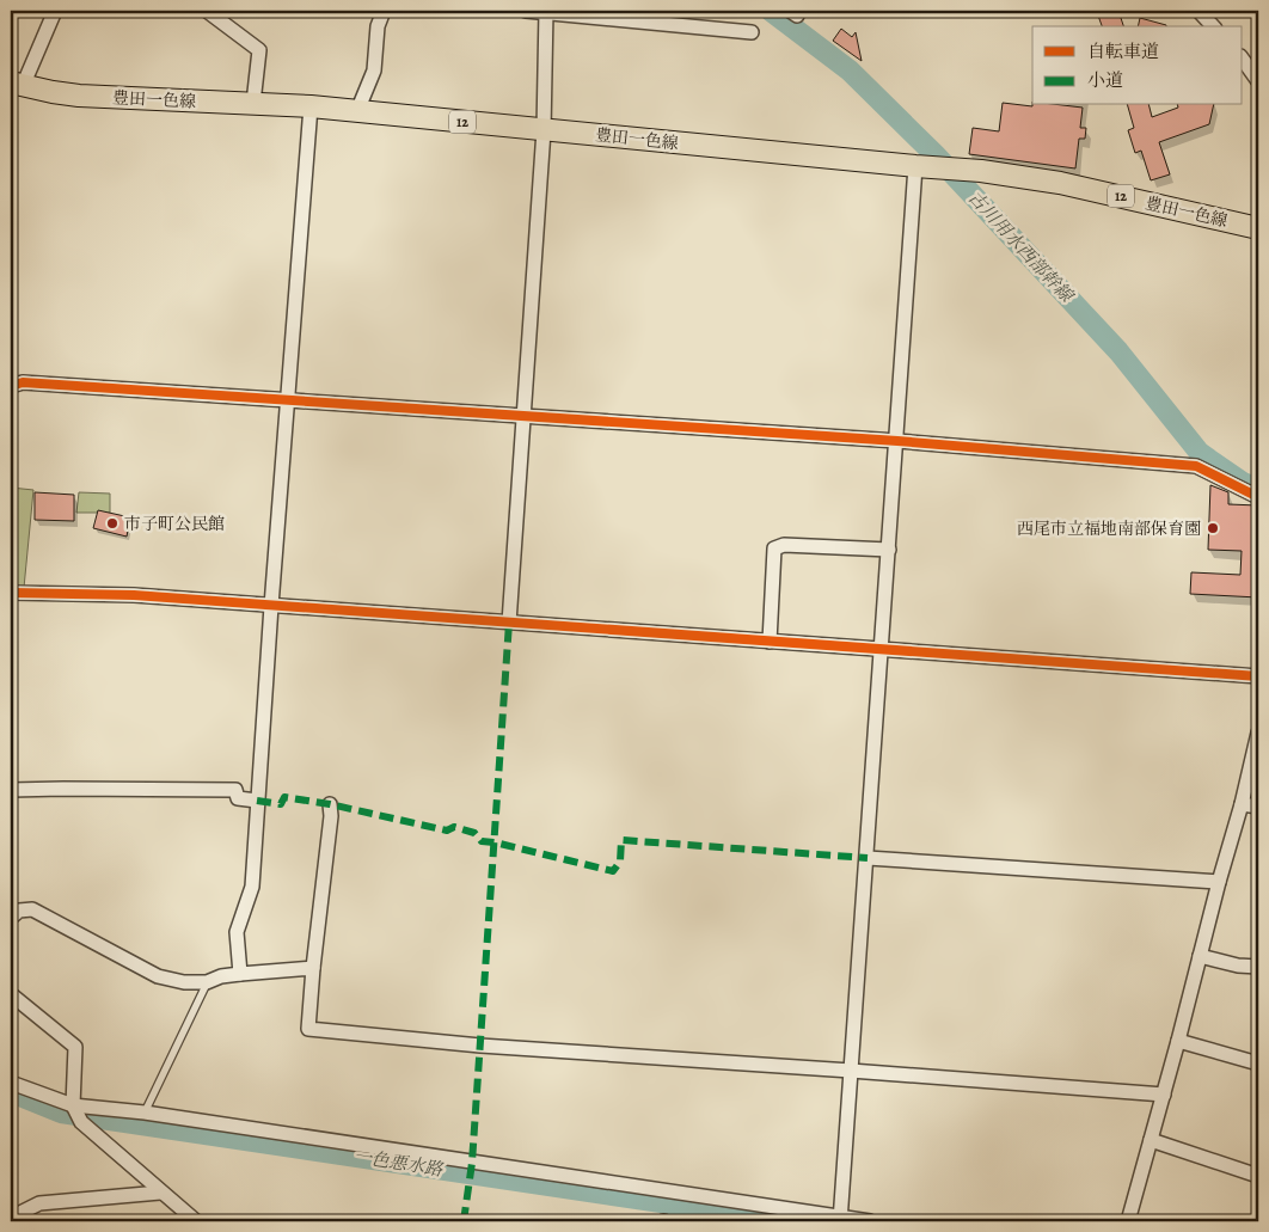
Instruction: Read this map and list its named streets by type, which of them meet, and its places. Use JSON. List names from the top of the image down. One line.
{"streets":{"main road":["豊田一色線","12"]},"water":["古川用水西部幹線","一色悪水路"],"places":["市子町公民館","西尾市立福地南部保育園"],"legend":["自転車道","小道"]}
